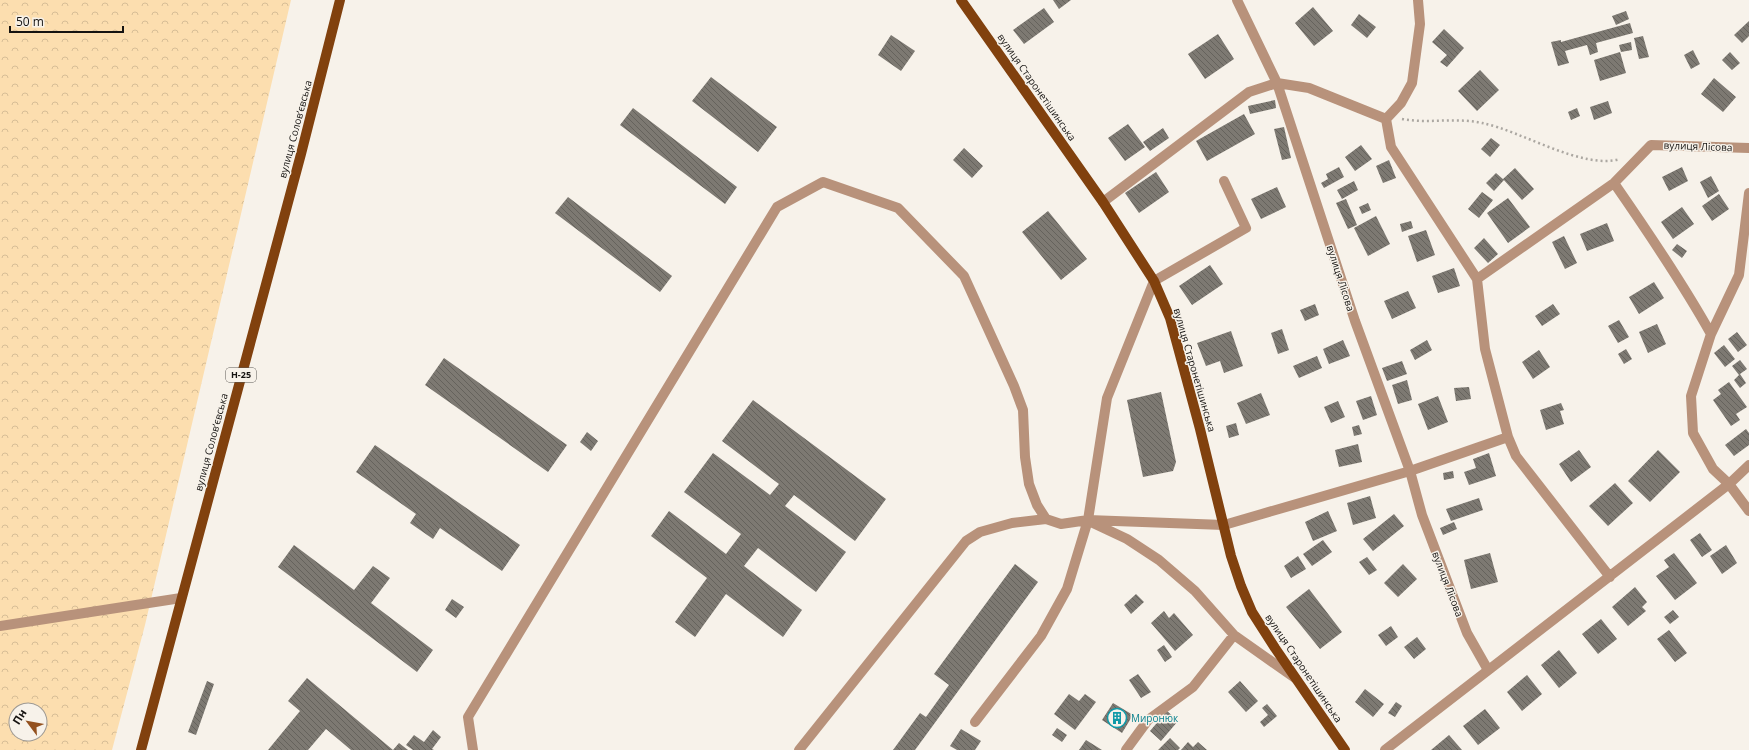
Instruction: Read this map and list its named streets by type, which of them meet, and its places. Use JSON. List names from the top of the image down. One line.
{"streets":{"main road":["вулиця Старонетішинська","вулиця Соловʼєвська","Н-25"],"street":["вулиця Лісова"]},"places":{"building":["Миронюк"]},"scale_bar":"50 m","north":"top left"}
